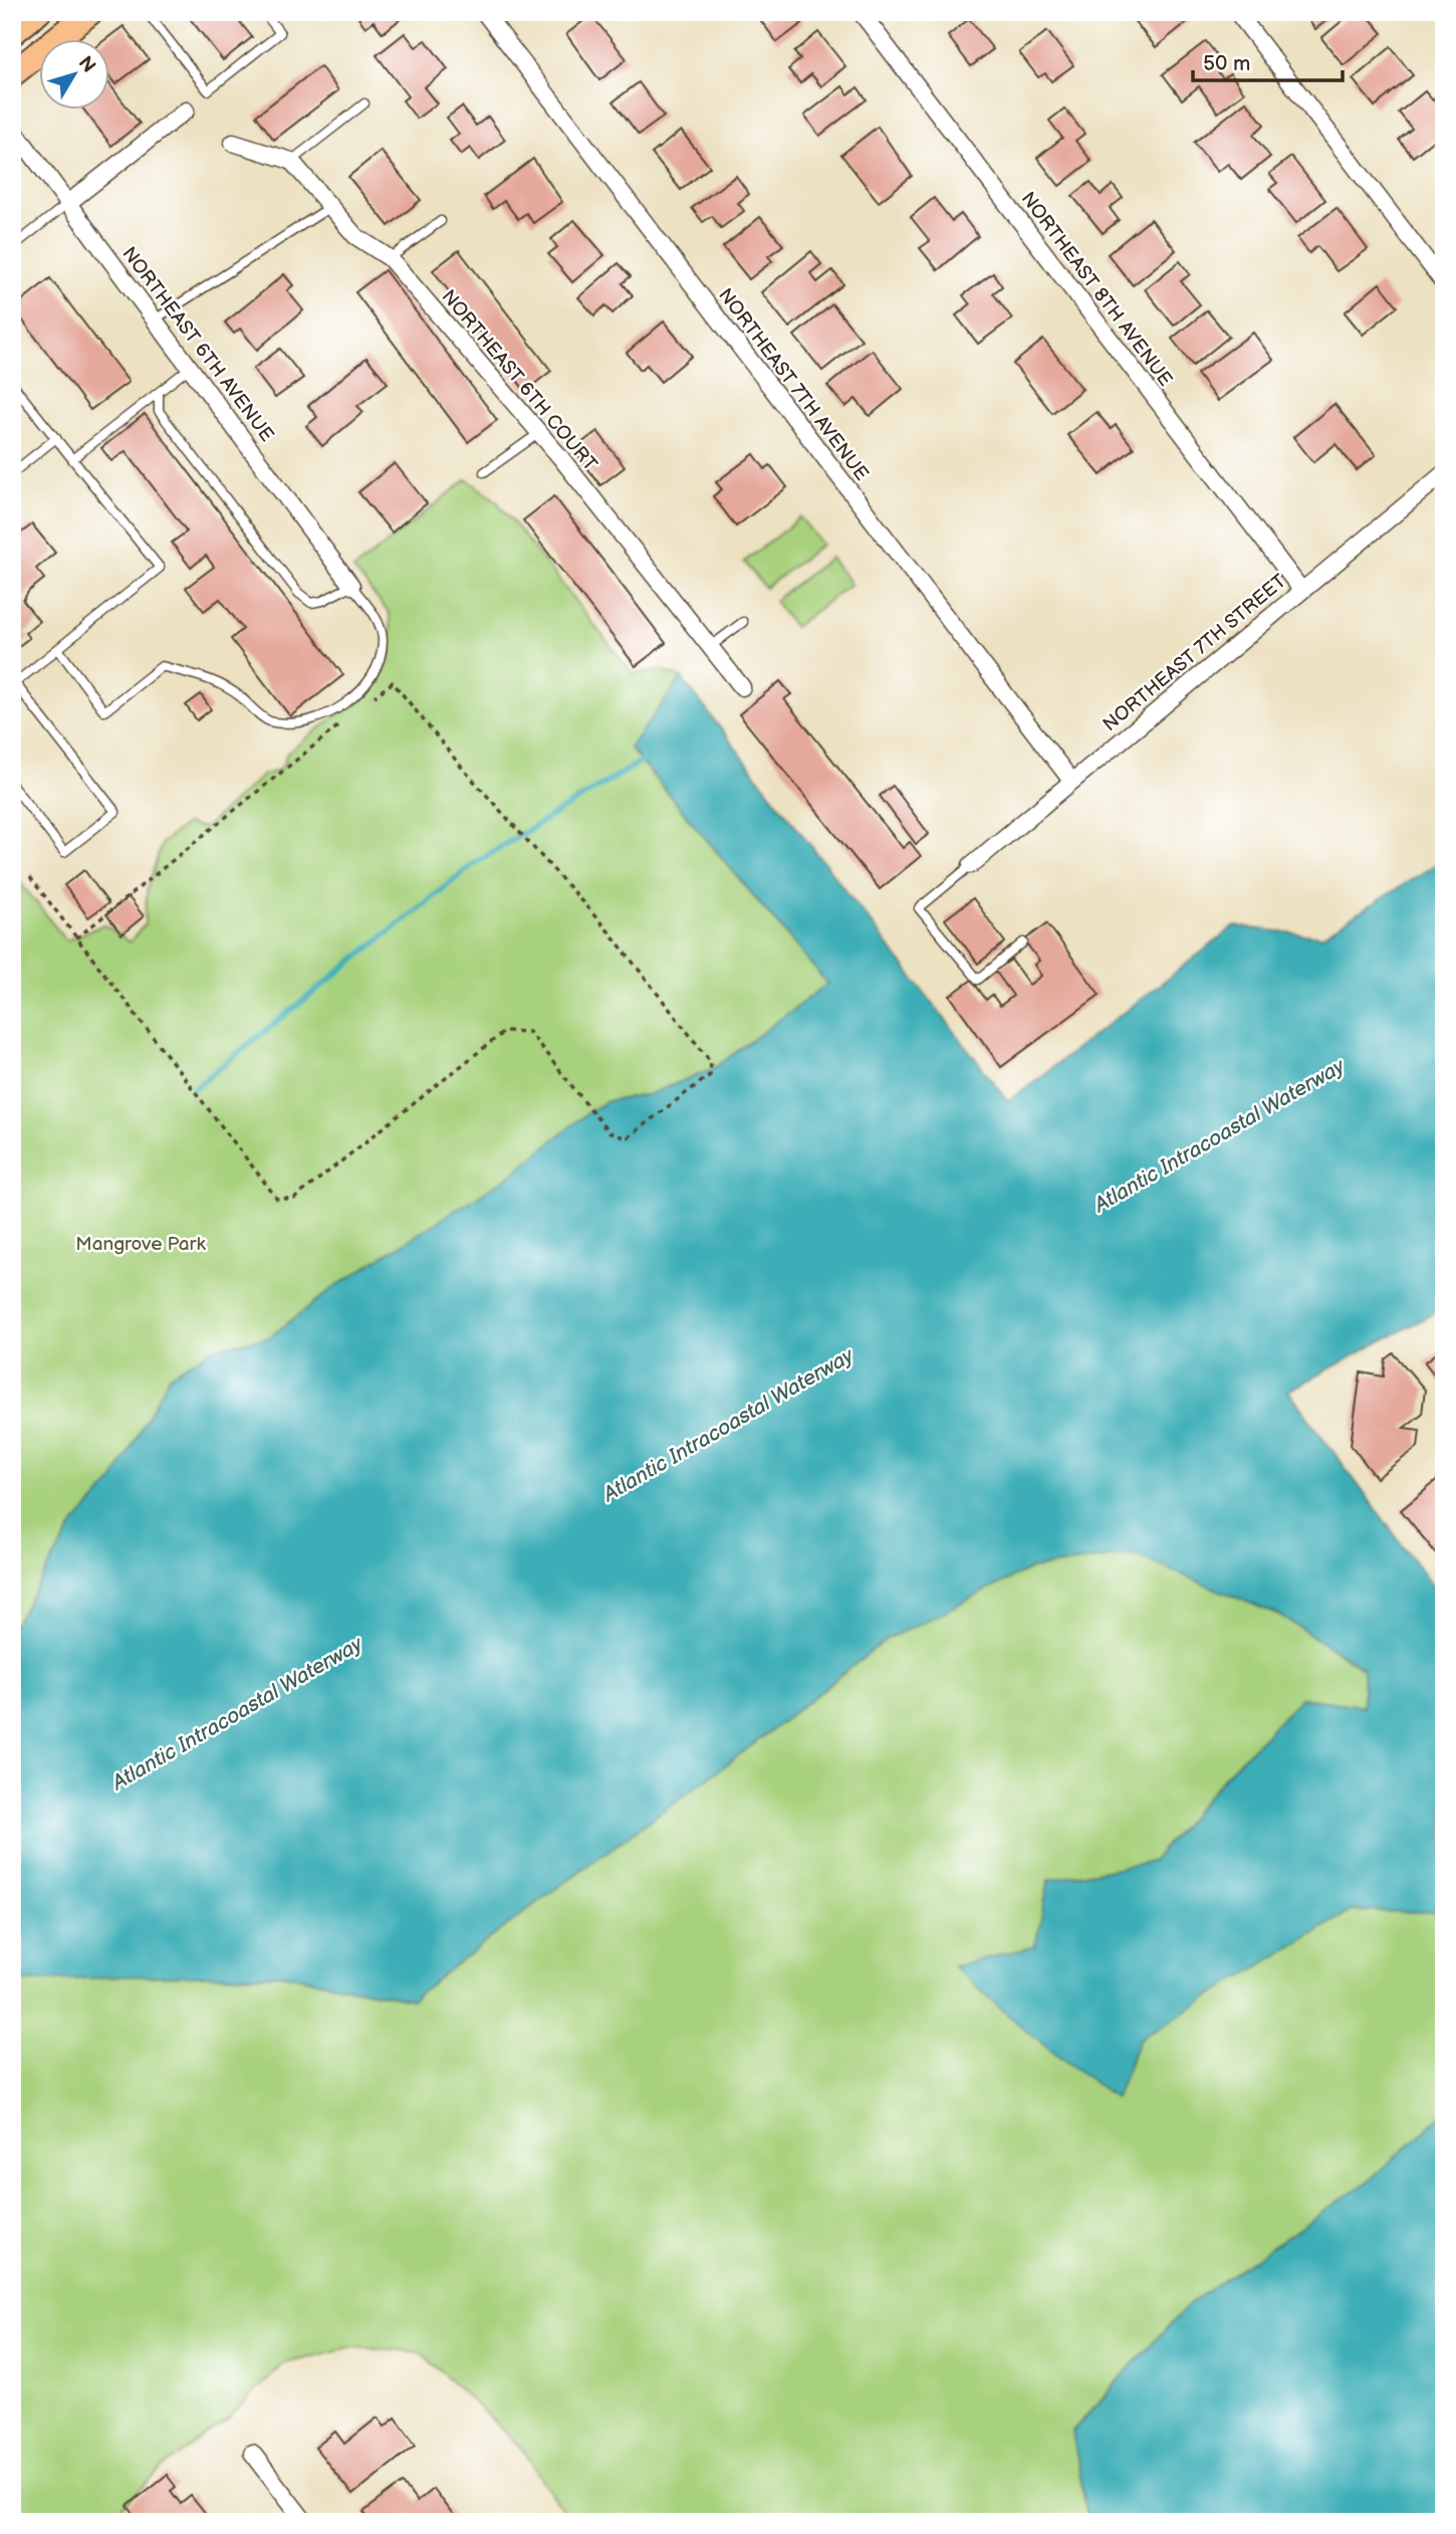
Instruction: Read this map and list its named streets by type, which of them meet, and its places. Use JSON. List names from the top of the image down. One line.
{"streets":{"street":["NORTHEAST 8TH AVENUE","NORTHEAST 6TH AVENUE","NORTHEAST 6TH COURT","NORTHEAST 7TH AVENUE","NORTHEAST 7TH STREET"]},"crossings":[["NORTHEAST 8TH AVENUE","NORTHEAST 7TH STREET"],["NORTHEAST 7TH AVENUE","NORTHEAST 7TH STREET"]],"water":["Atlantic Intracoastal Waterway"],"parks":["Mangrove Park"],"scale_bar":"50 m","north":"top right"}
